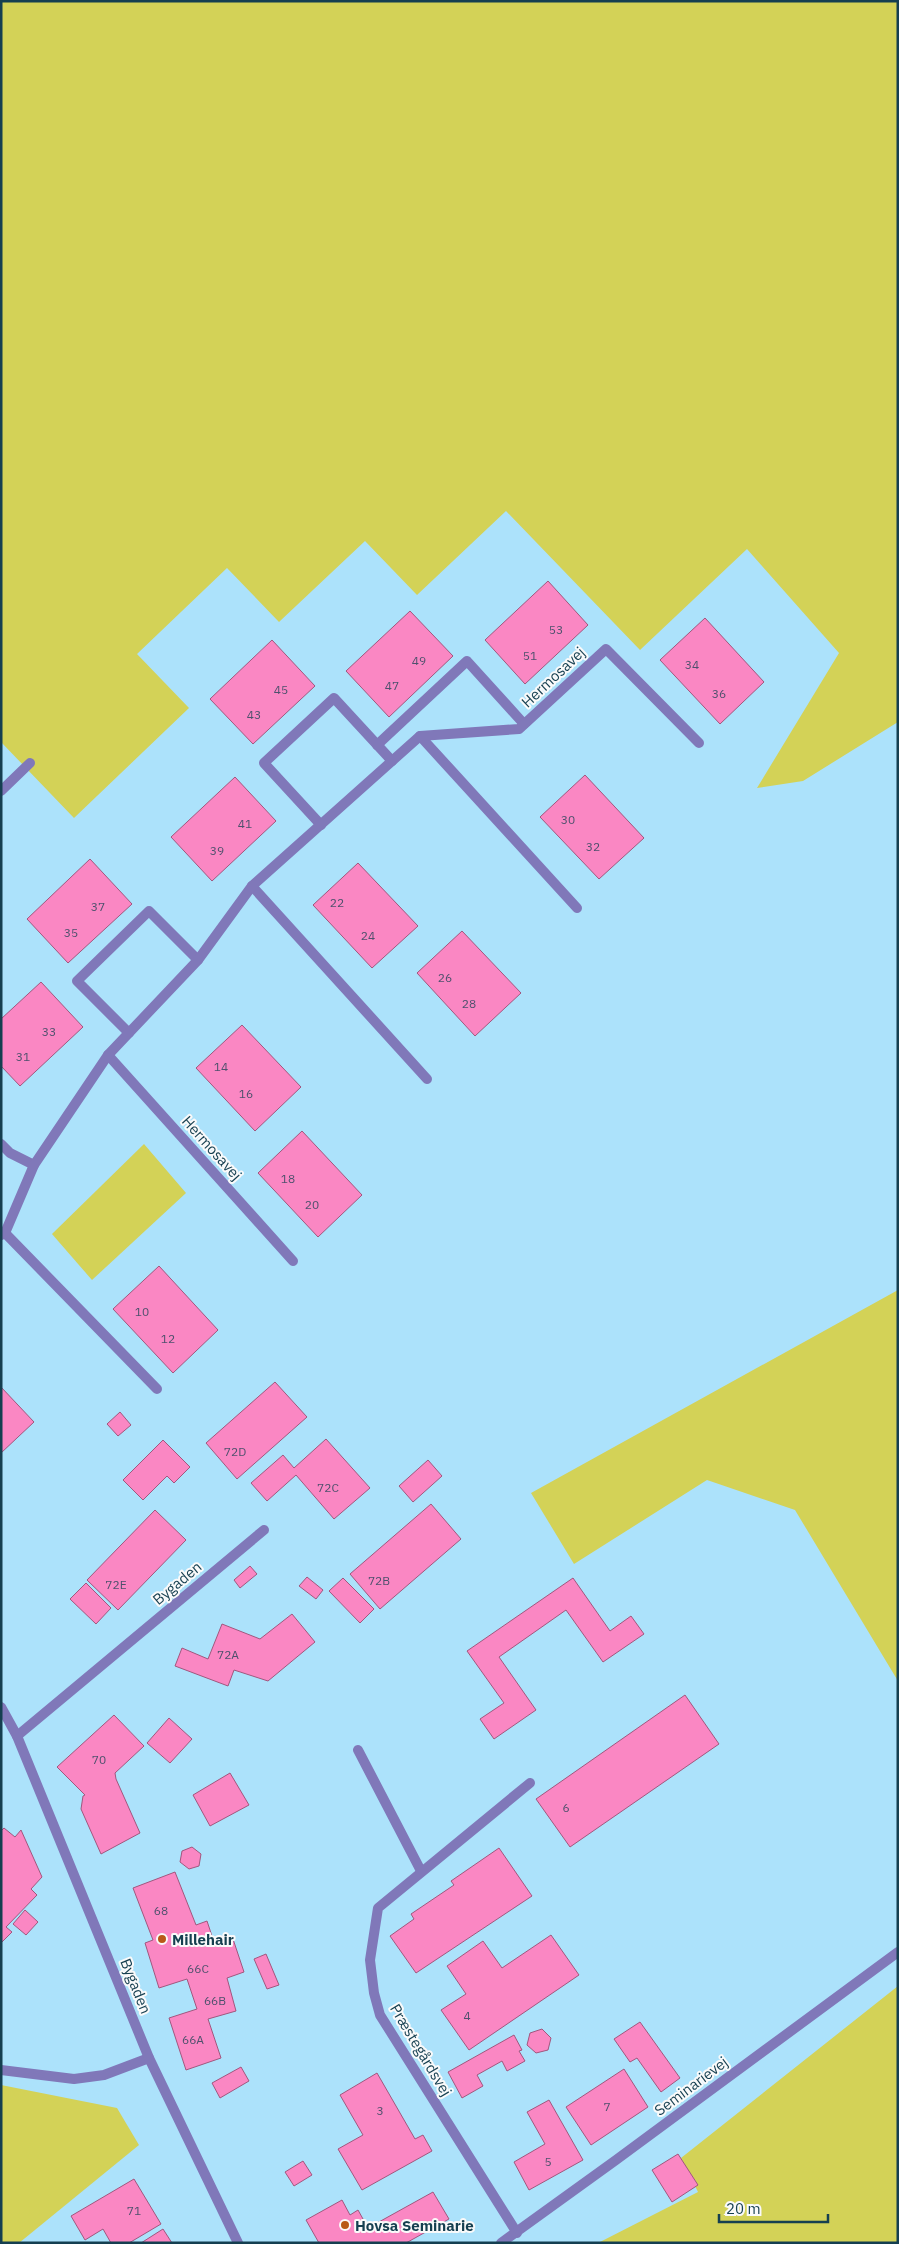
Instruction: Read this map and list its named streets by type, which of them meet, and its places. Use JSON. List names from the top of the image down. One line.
{"streets":{"street":["Hermosavej","Bygaden","Præstegårdsvej","Seminarievej"]},"crossings":[["Præstegårdsvej","Seminarievej"]],"places":["Millehair","Hovsa Seminarie"],"house_numbers":["53","51","49","34","47","45","36","43","30","41","32","39","22","37","35","24","26","28","33","31","14","16","18","20","10","12","72D","72C","72B","72E","72A","70","6","68","66C","66B","4","66A","7","3","5","71"],"scale_bar":"20 m"}
